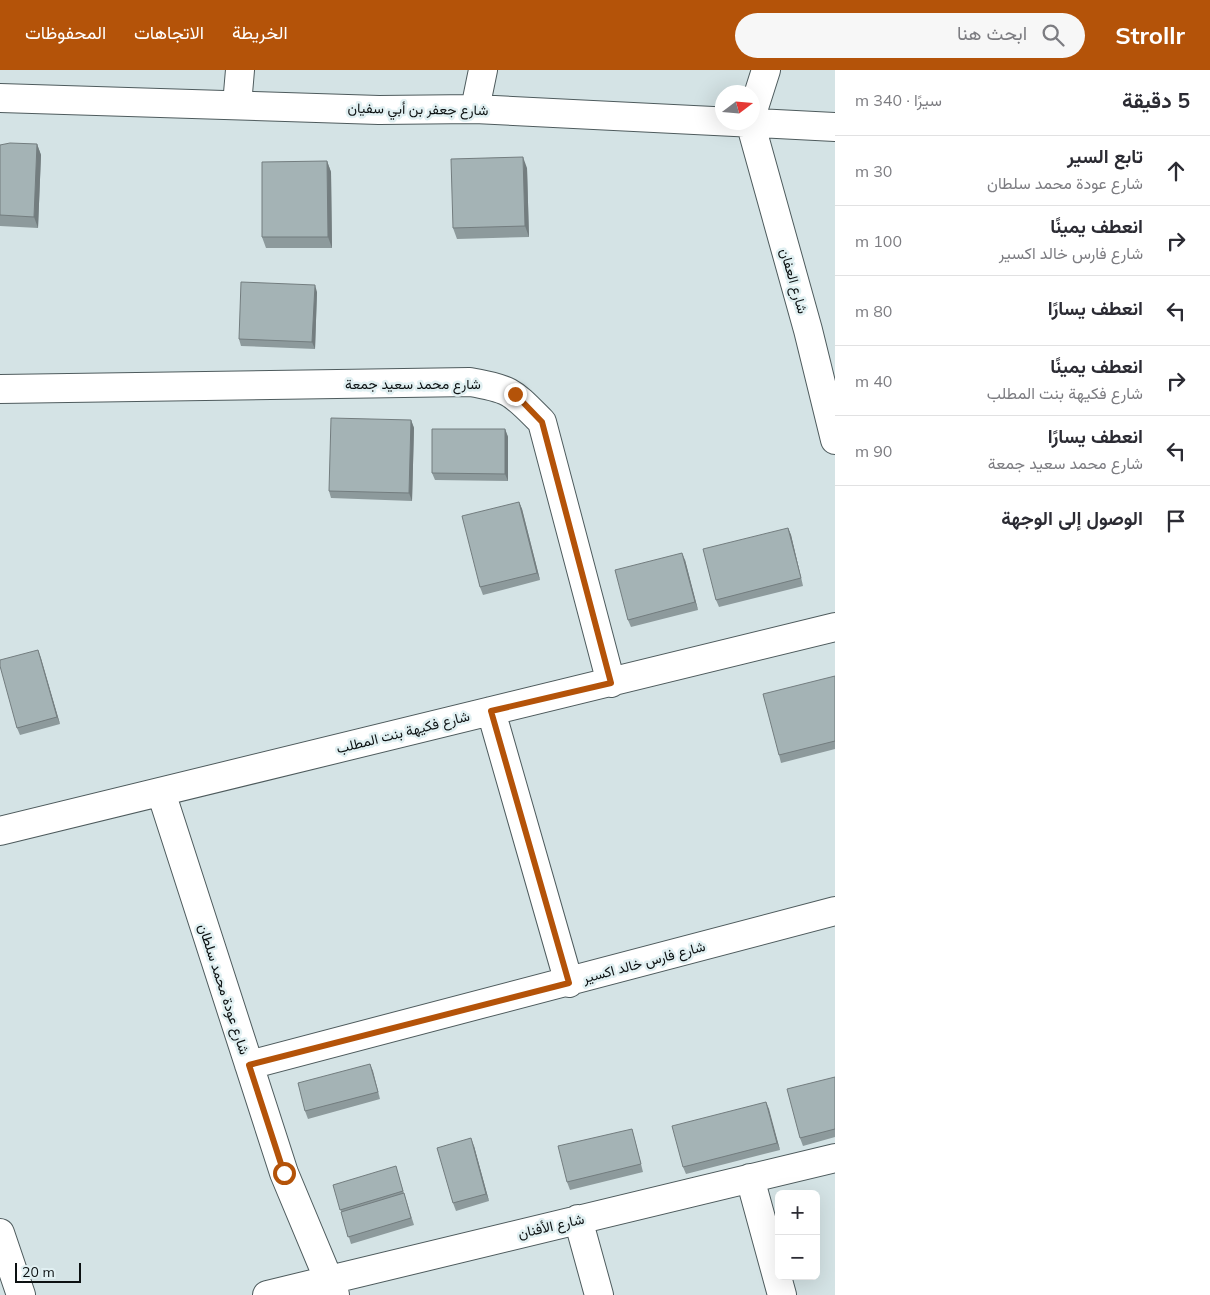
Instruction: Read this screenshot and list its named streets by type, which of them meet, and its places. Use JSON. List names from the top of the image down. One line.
{"streets":{"street":["شارع جعفر بن أبي سفيان","شارع العفان","شارع محمد سعيد جمعة","شارع فكيهة بنت المطلب","شارع فارس خالد اكسير","شارع عودة محمد سلطان","شارع الأفنان"]},"crossings":[["شارع محمد سعيد جمعة","شارع فكيهة بنت المطلب"],["شارع فكيهة بنت المطلب","شارع عودة محمد سلطان"],["شارع فارس خالد اكسير","شارع عودة محمد سلطان"],["شارع عودة محمد سلطان","شارع الأفنان"]],"scale_bar":"20 m","north":"right","page":{"header":"Strollr","search":"ابحث هنا","nav":["الخريطة","الاتجاهات","المحفوظات"],"heading":["5 دقيقة","سيرًا · 340 m"],"list":[["تابع السير","شارع عودة محمد سلطان","30 m"],["انعطف يمينًا","شارع فارس خالد اكسير","100 m"],["انعطف يسارًا","80 m"],["انعطف يمينًا","شارع فكيهة بنت المطلب","40 m"],["انعطف يسارًا","شارع محمد سعيد جمعة","90 m"],"الوصول إلى الوجهة"],"map_buttons":["+","−"],"scale":"20 m"}}
